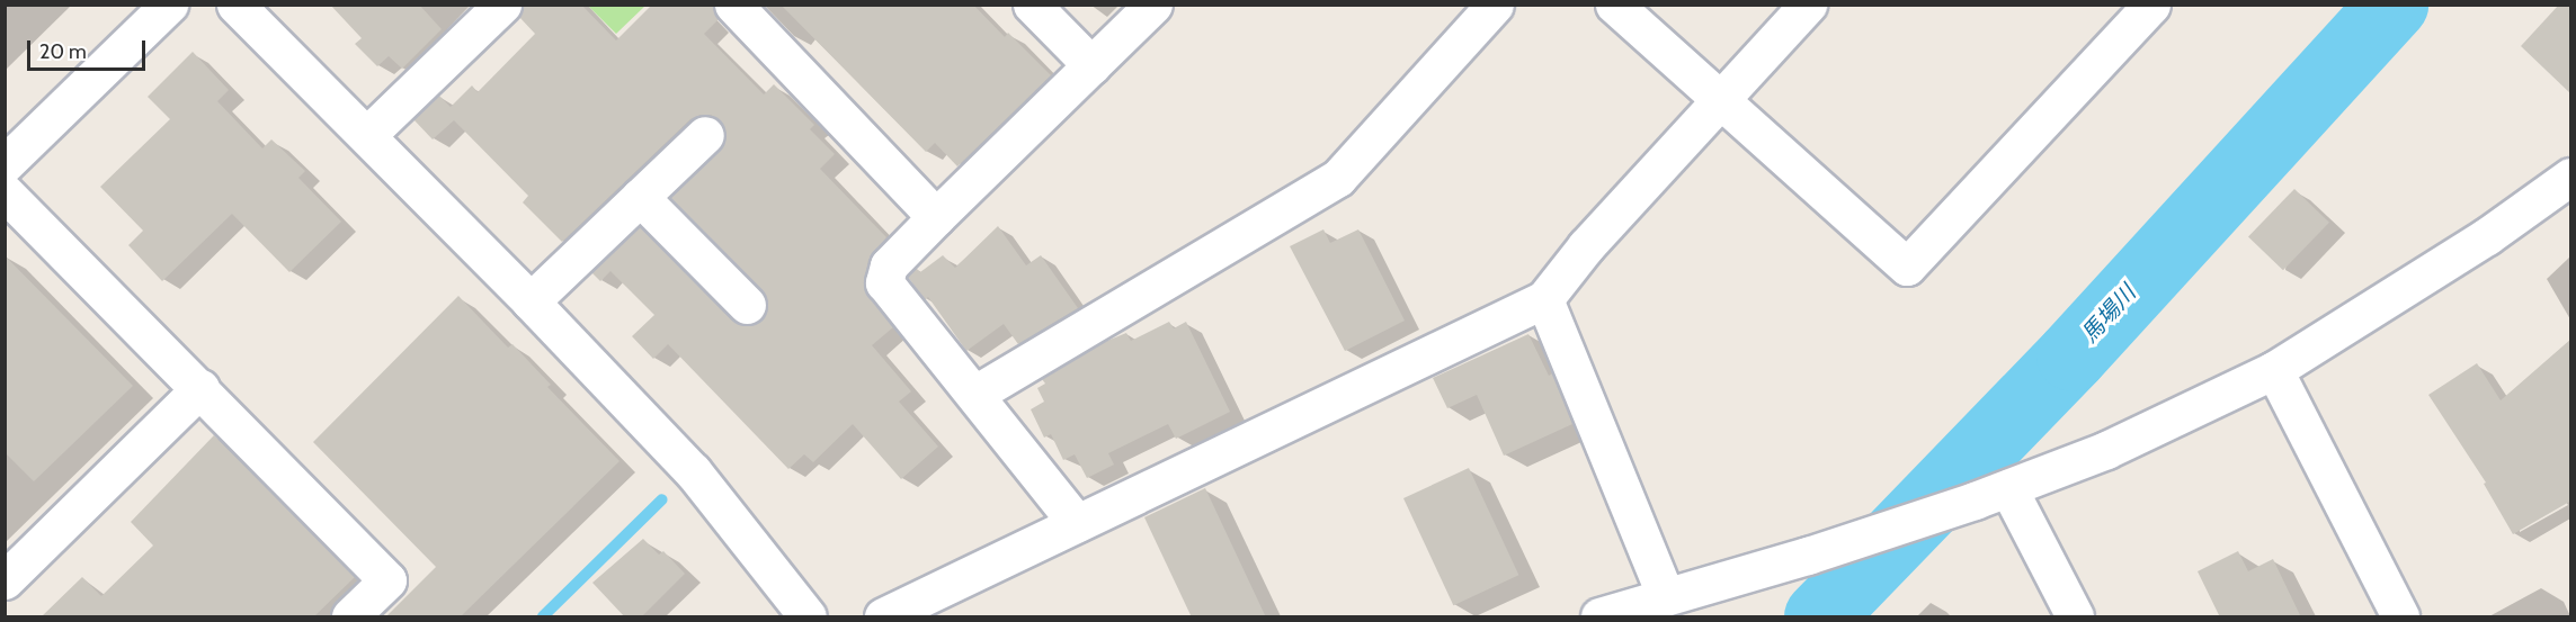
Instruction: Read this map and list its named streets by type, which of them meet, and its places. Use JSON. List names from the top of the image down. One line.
{"water":["馬場川"],"scale_bar":"20 m"}
